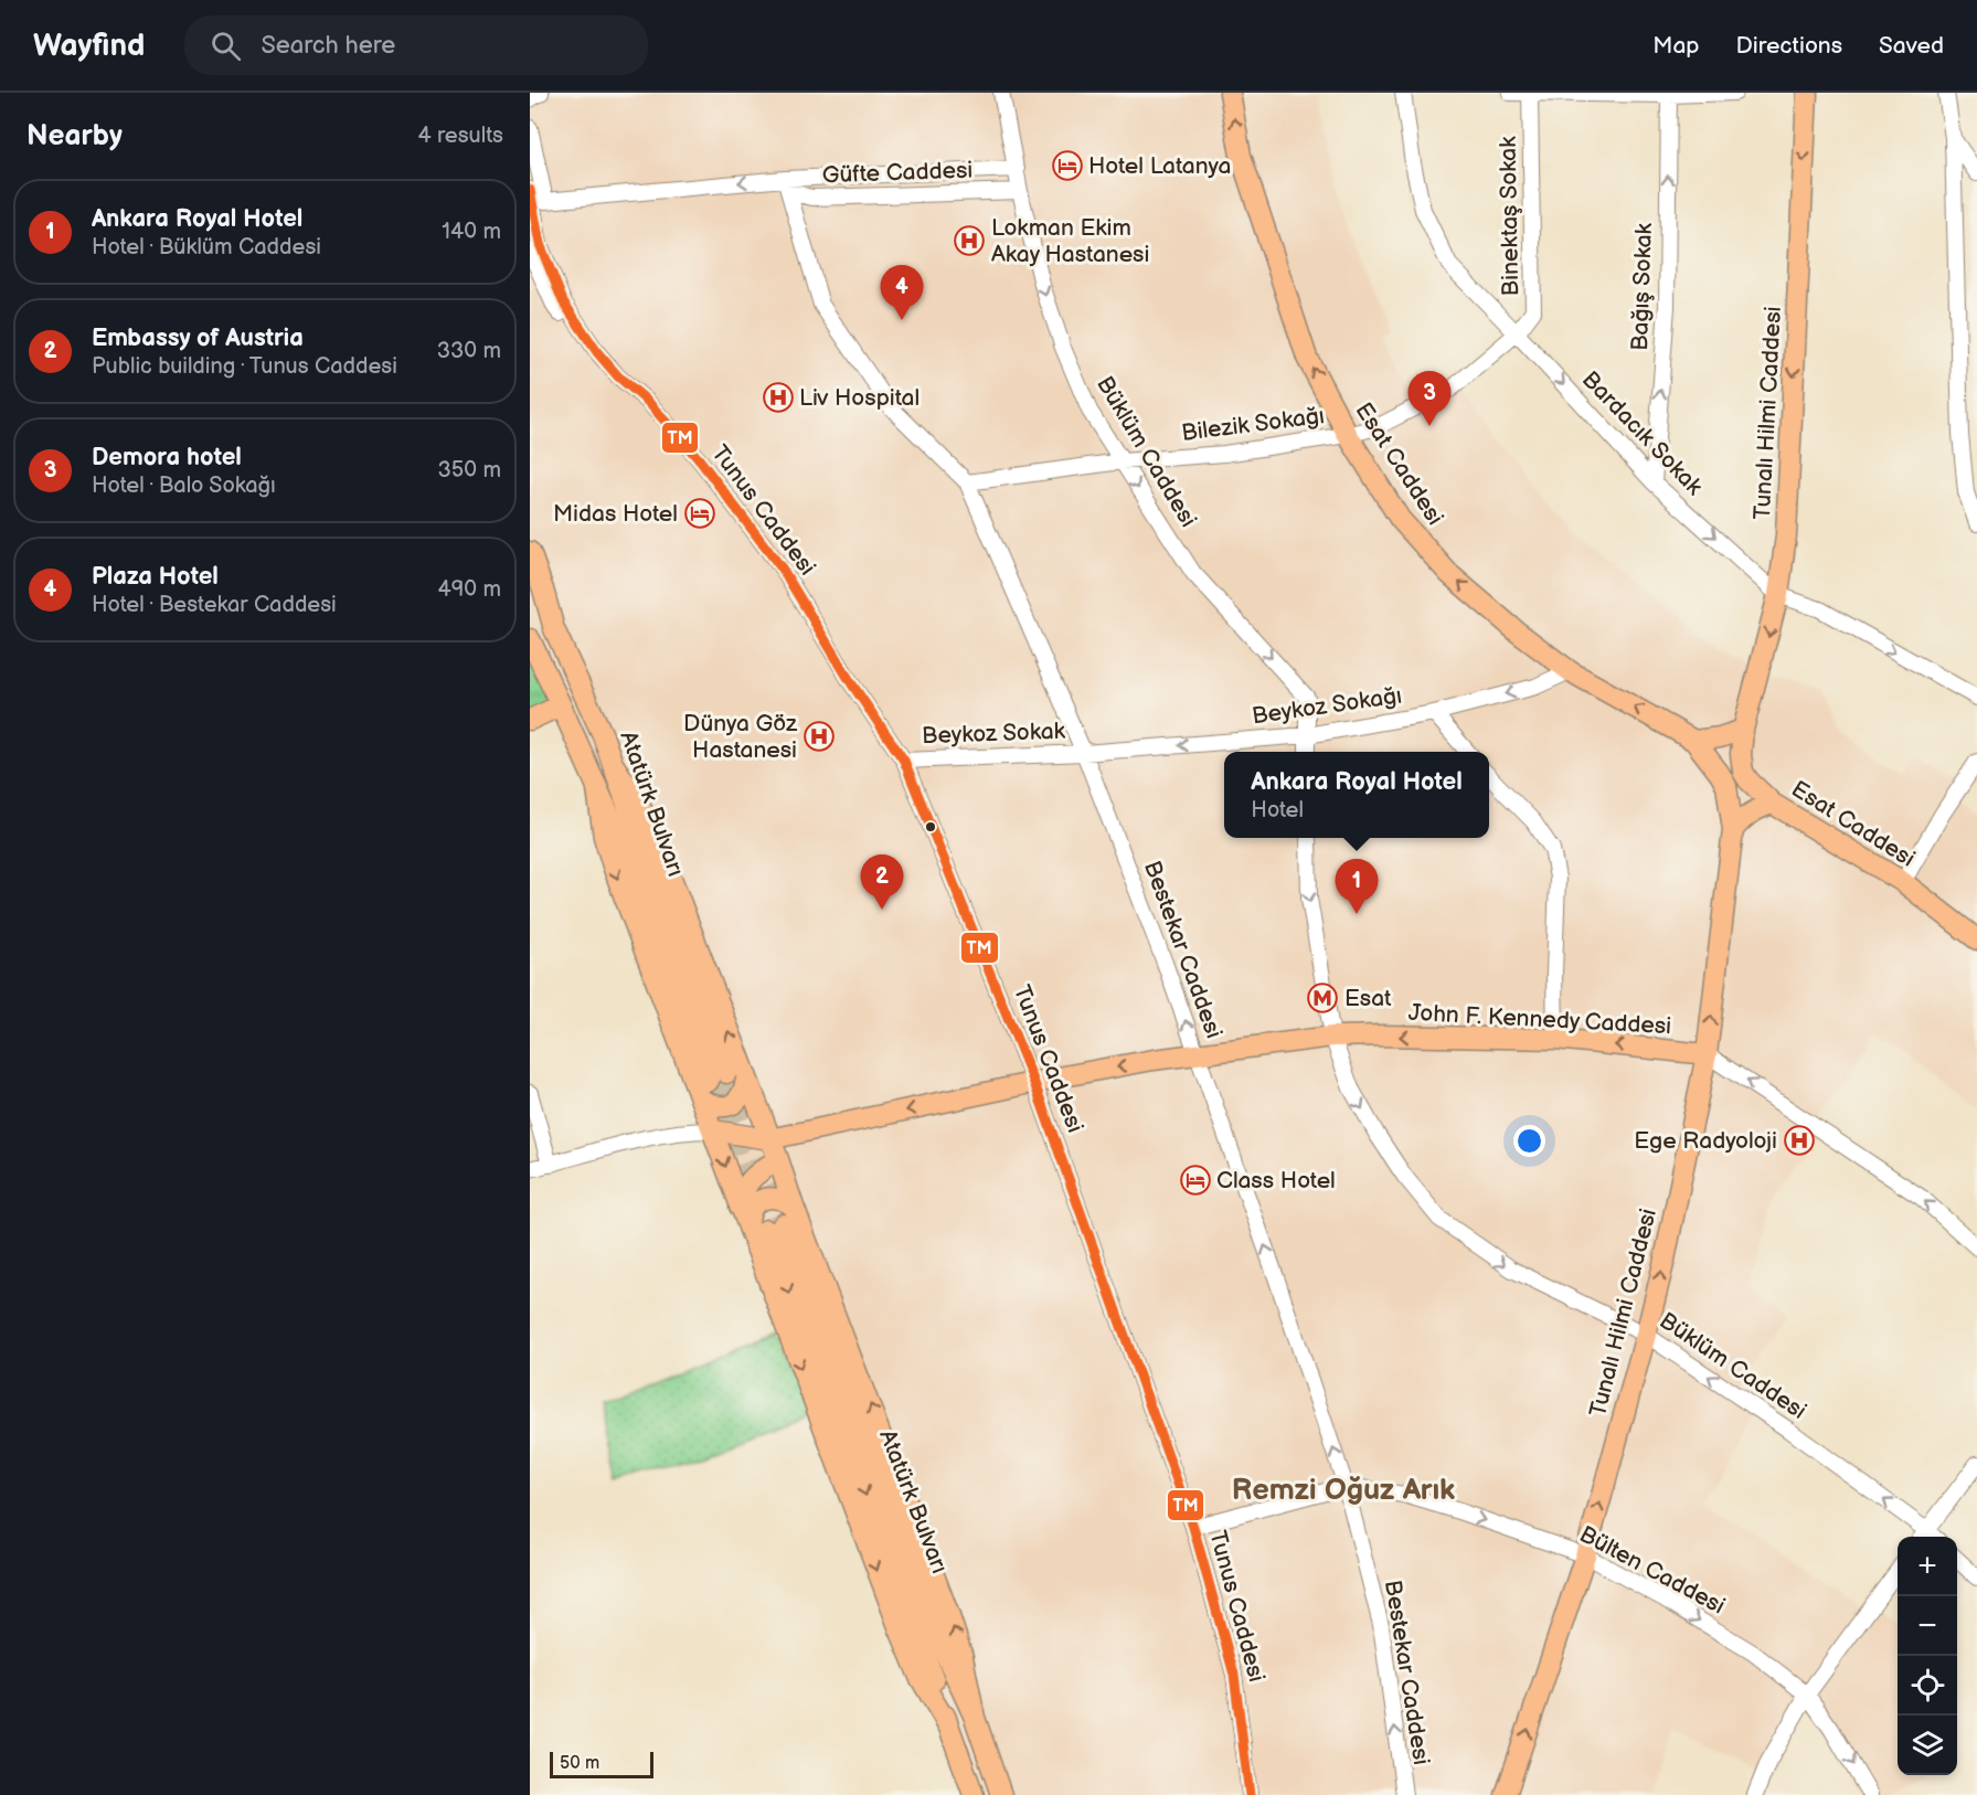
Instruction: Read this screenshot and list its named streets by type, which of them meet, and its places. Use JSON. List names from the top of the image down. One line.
{"streets":{"main road":["Tunalı Hilmi Caddesi","Esat Caddesi","Atatürk Bulvarı","John F. Kennedy Caddesi"],"street":["Güfte Caddesi","Binektaş Sokak","Bağış Sokak","Bilezik Sokağı","Bardacık Sokak","Büklüm Caddesi","Tunus Caddesi","Beykoz Sokağı","Beykoz Sokak","Bestekar Caddesi","Bülten Caddesi"]},"crossings":[["Güfte Caddesi","Büklüm Caddesi"],["Güfte Caddesi","Bestekar Caddesi"],["Binektaş Sokak","Bilezik Sokağı"],["Binektaş Sokak","Bardacık Sokak"],["Binektaş Sokak","Esat Caddesi"],["Bağış Sokak","Bardacık Sokak"],["Tunalı Hilmi Caddesi","Bardacık Sokak"],["Tunalı Hilmi Caddesi","Büklüm Caddesi"],["Tunalı Hilmi Caddesi","Esat Caddesi"],["Tunalı Hilmi Caddesi","John F. Kennedy Caddesi"],["Tunalı Hilmi Caddesi","Bülten Caddesi"],["Bilezik Sokağı","Büklüm Caddesi"],["Bilezik Sokağı","Esat Caddesi"],["Bilezik Sokağı","Bestekar Caddesi"],["Büklüm Caddesi","Beykoz Sokağı"],["Büklüm Caddesi","John F. Kennedy Caddesi"],["Esat Caddesi","Beykoz Sokağı"],["Tunus Caddesi","Beykoz Sokak"],["Tunus Caddesi","John F. Kennedy Caddesi"],["Tunus Caddesi","Bülten Caddesi"],["Beykoz Sokağı","Beykoz Sokak"],["Beykoz Sokağı","Bestekar Caddesi"],["Beykoz Sokak","Bestekar Caddesi"],["Bestekar Caddesi","John F. Kennedy Caddesi"],["Bestekar Caddesi","Bülten Caddesi"]],"one_way":["Bağış Sokak","Bardacık Sokak","Esat Caddesi","Beykoz Sokağı","Bestekar Caddesi","John F. Kennedy Caddesi","Bülten Caddesi"],"districts":["Remzi Oğuz Arık"],"places":{"hotel":["Hotel Latanya","Midas Hotel","Class Hotel"],"hospital":["Lokman Ekim Akay Hastanesi","Liv Hospital","Dünya Göz Hastanesi","Ege Radyoloji"],"metro station":["Esat"]},"lines":["transit line TM"],"scale_bar":"50 m","page":{"header":"Wayfind","search":"Search here","nav":["Map","Directions","Saved"],"heading":["Nearby","4 results"],"list":[{"mark":"1","name":"Ankara Royal Hotel","note":"Hotel · Büklüm Caddesi","value":"140 m"},{"mark":"2","name":"Embassy of Austria","note":"Public building · Tunus Caddesi","value":"330 m"},{"mark":"3","name":"Demora hotel","note":"Hotel · Balo Sokağı","value":"350 m"},{"mark":"4","name":"Plaza Hotel","note":"Hotel · Bestekar Caddesi","value":"490 m"}],"pins":["4","3","2","1"],"popup":["Ankara Royal Hotel","Hotel"],"map_buttons":["+","−"],"scale":"50 m"}}
